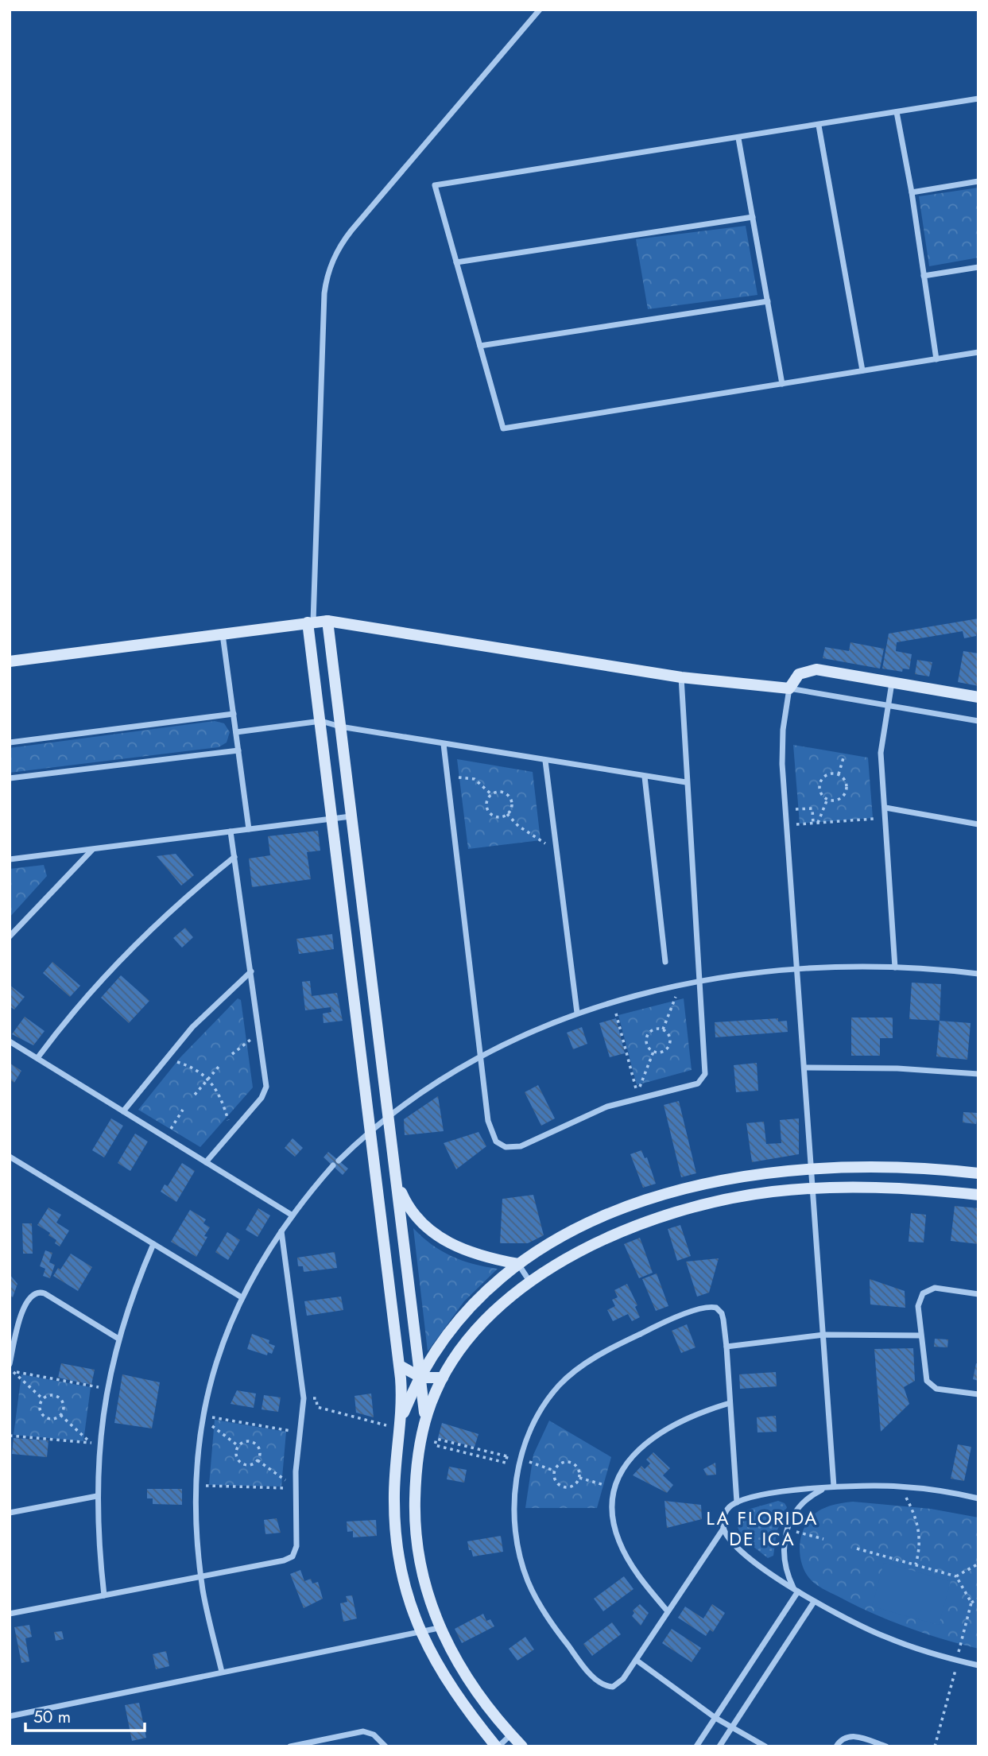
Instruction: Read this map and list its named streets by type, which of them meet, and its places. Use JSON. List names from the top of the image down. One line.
{"districts":["LA FLORIDA DE ICA"],"scale_bar":"50 m"}
